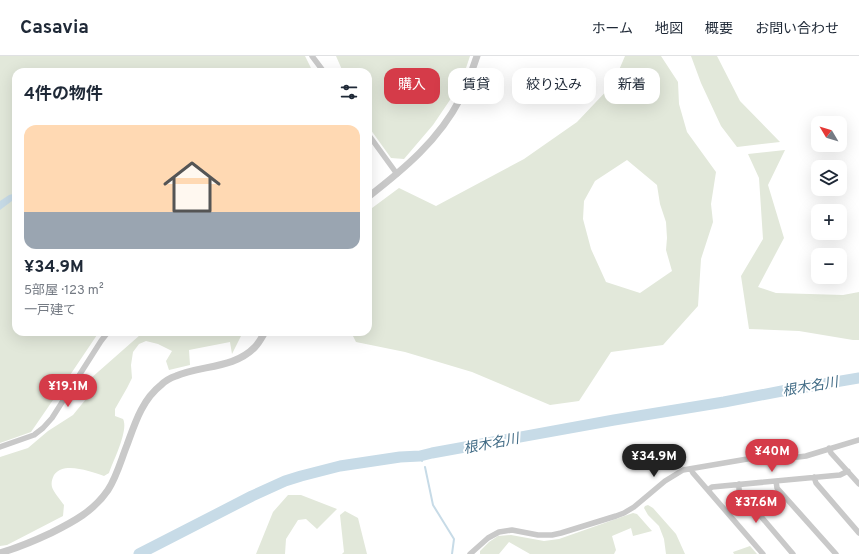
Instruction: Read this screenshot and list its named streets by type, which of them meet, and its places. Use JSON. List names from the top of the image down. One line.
{"water":["根木名川"],"north":"top left","page":{"header":"Casavia","nav":["ホーム","地図","概要","お問い合わせ"],"chip":["購入","賃貸","絞り込み","新着"],"heading":"4件の物件","map_buttons":["+","−"],"list":[{"name":"¥34.9M","note":"5部屋 · 123 m² · 一戸建て"}],"price":["¥19.1M","¥40M","¥34.9M","¥37.6M"]}}
